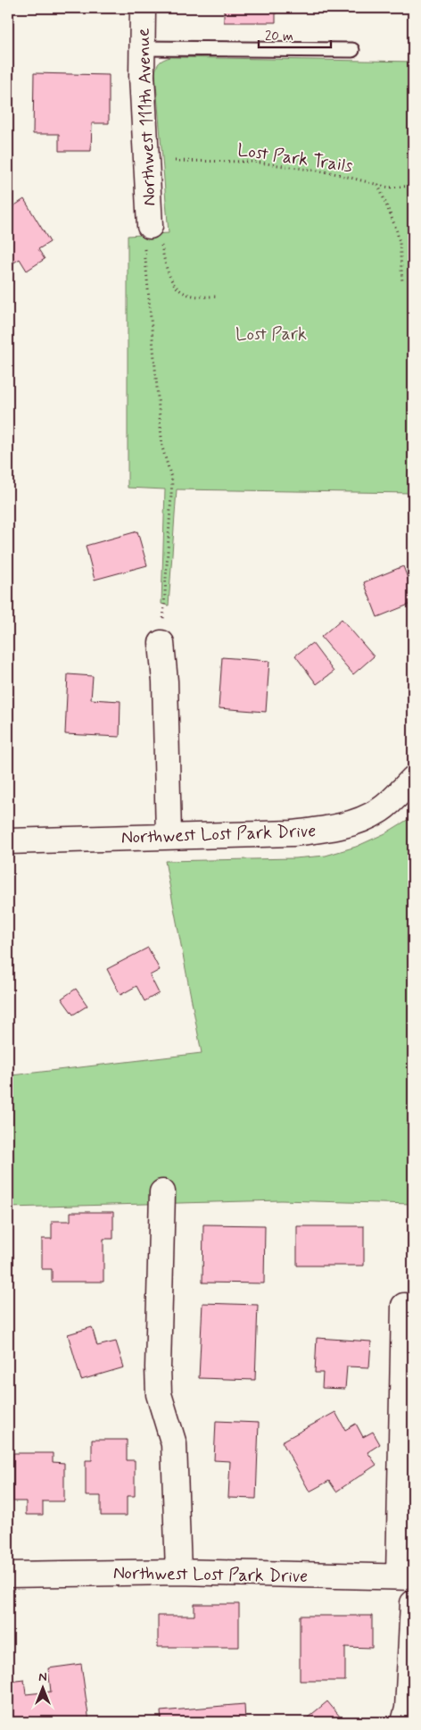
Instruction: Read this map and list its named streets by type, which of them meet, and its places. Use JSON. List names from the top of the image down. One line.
{"streets":{"street":["Northwest 111th Avenue","Northwest Lost Park Drive"],"path":["Lost Park Trails"]},"crossings":[["Northwest 111th Avenue","Lost Park Trails"]],"parks":["Lost Park"],"scale_bar":"20 m","north":"top"}
